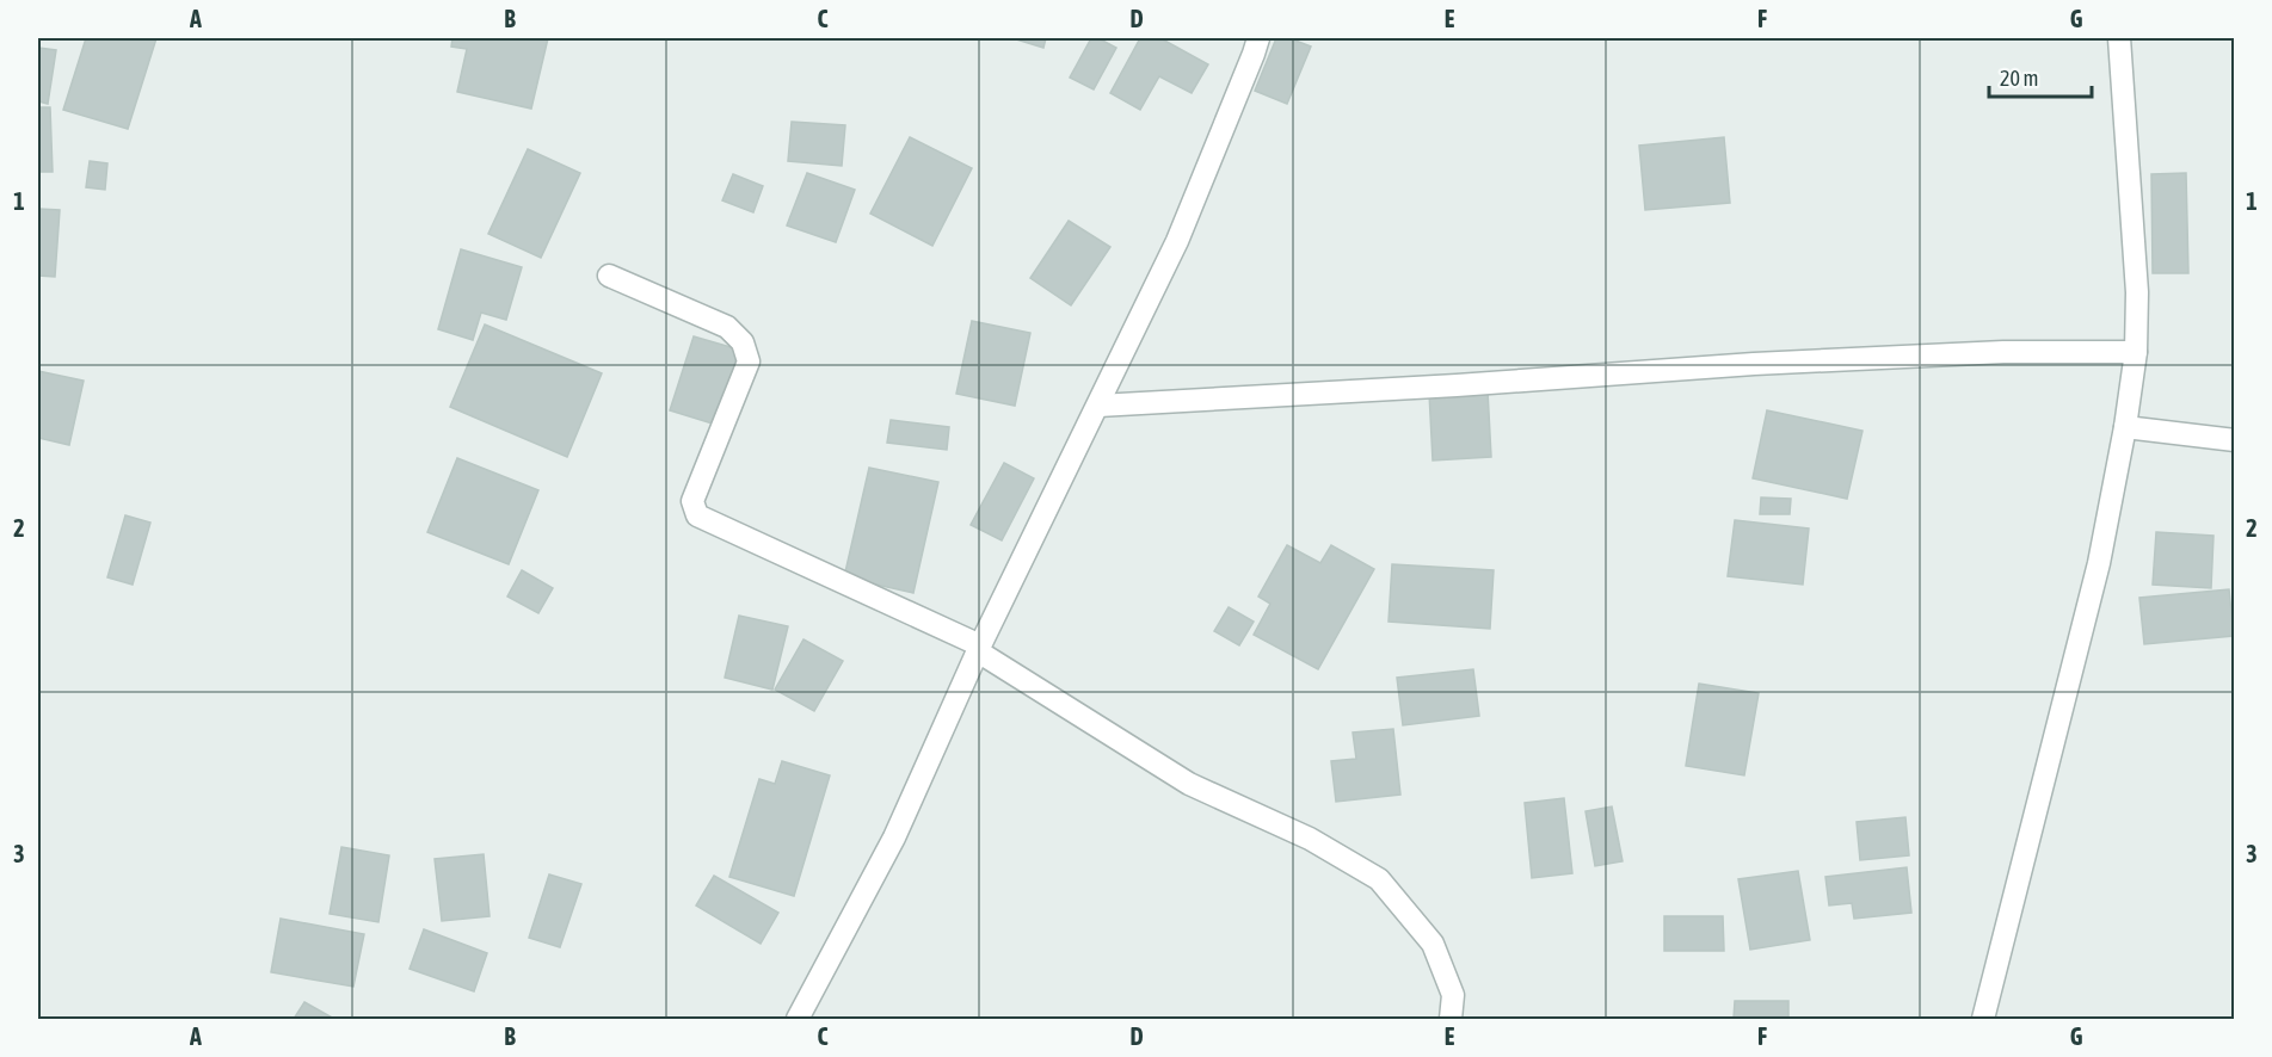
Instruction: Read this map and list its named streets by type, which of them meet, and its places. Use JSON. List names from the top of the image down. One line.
{"scale_bar":"20 m","grid":{"columns":["A","B","C","D","E","F","G"],"rows":["1","2","3"]}}
